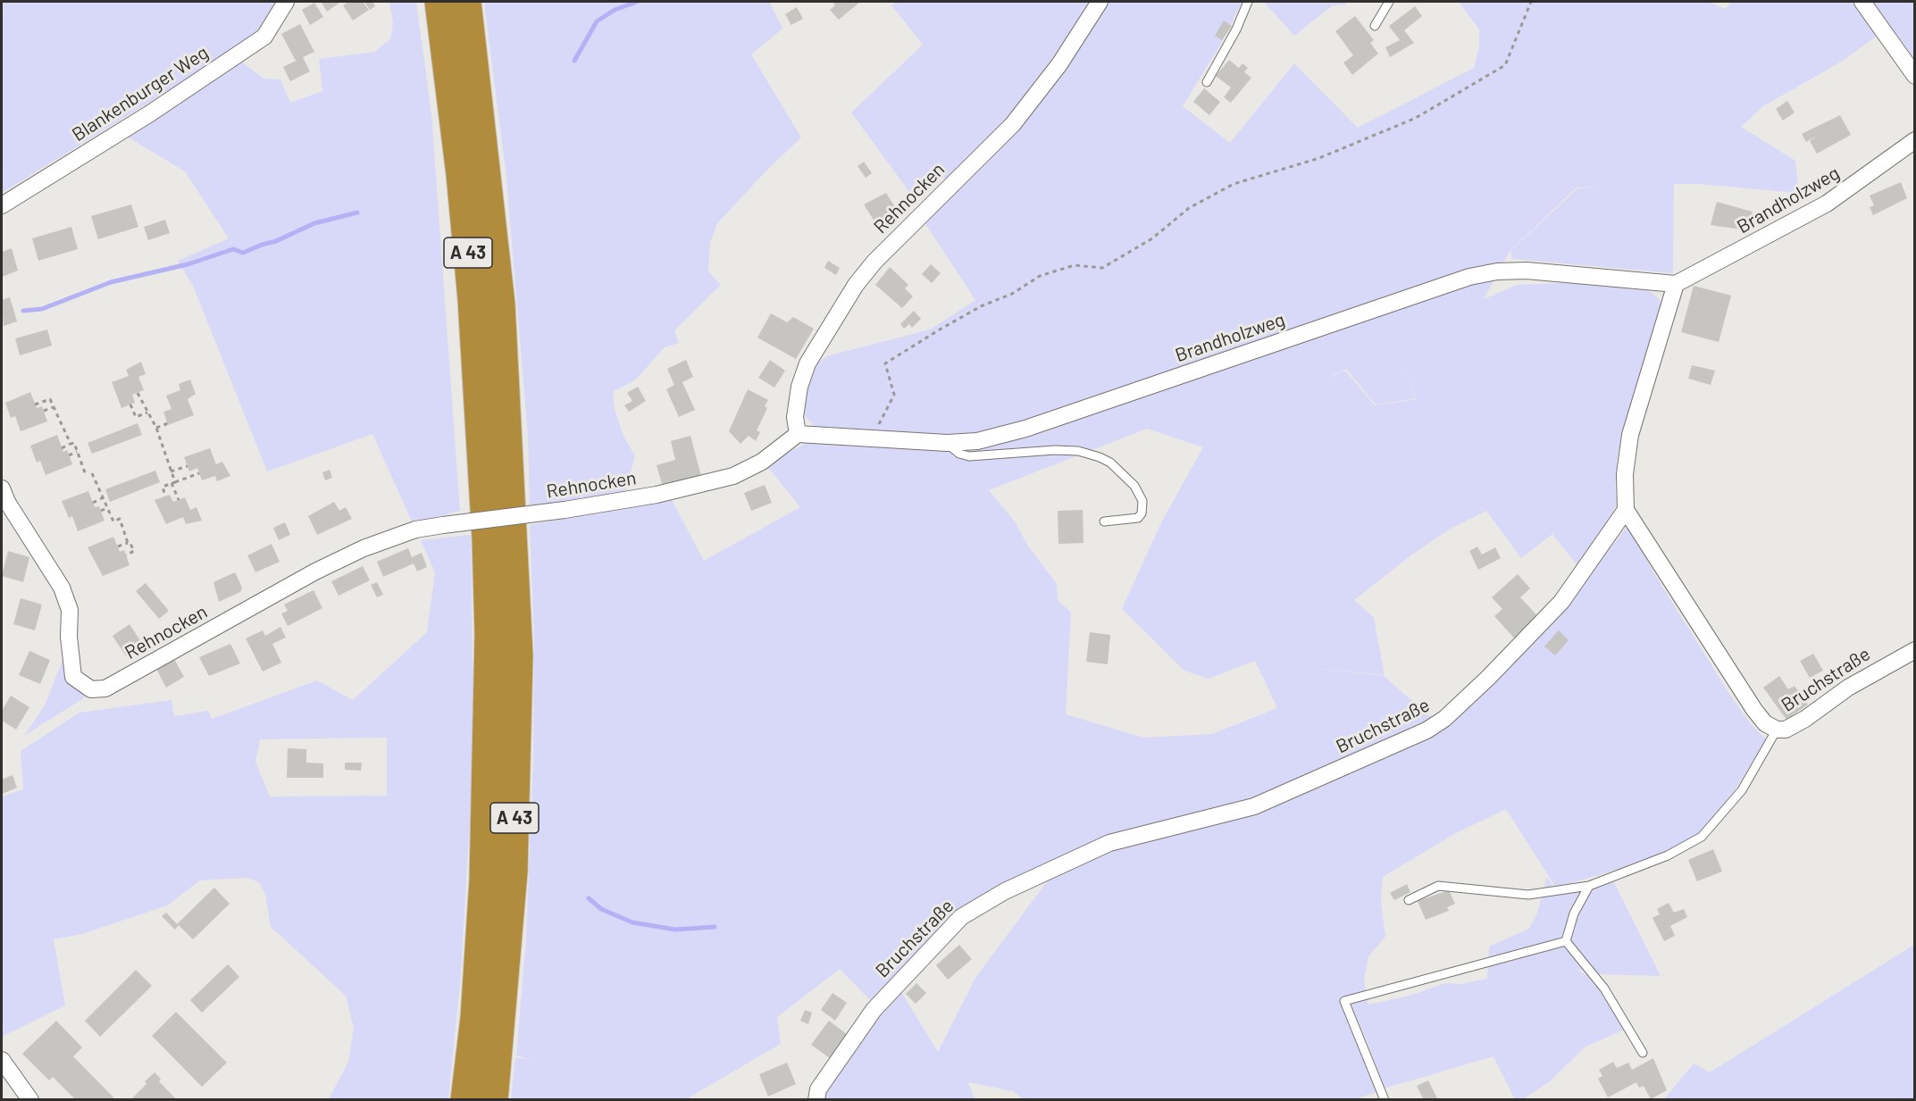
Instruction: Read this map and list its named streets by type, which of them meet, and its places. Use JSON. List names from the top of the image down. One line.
{"streets":{"highway":["A 43"],"street":["Blankenburger Weg","Rehnocken","Brandholzweg","Bruchstraße"]},"crossings":[["Rehnocken","Brandholzweg"]]}
